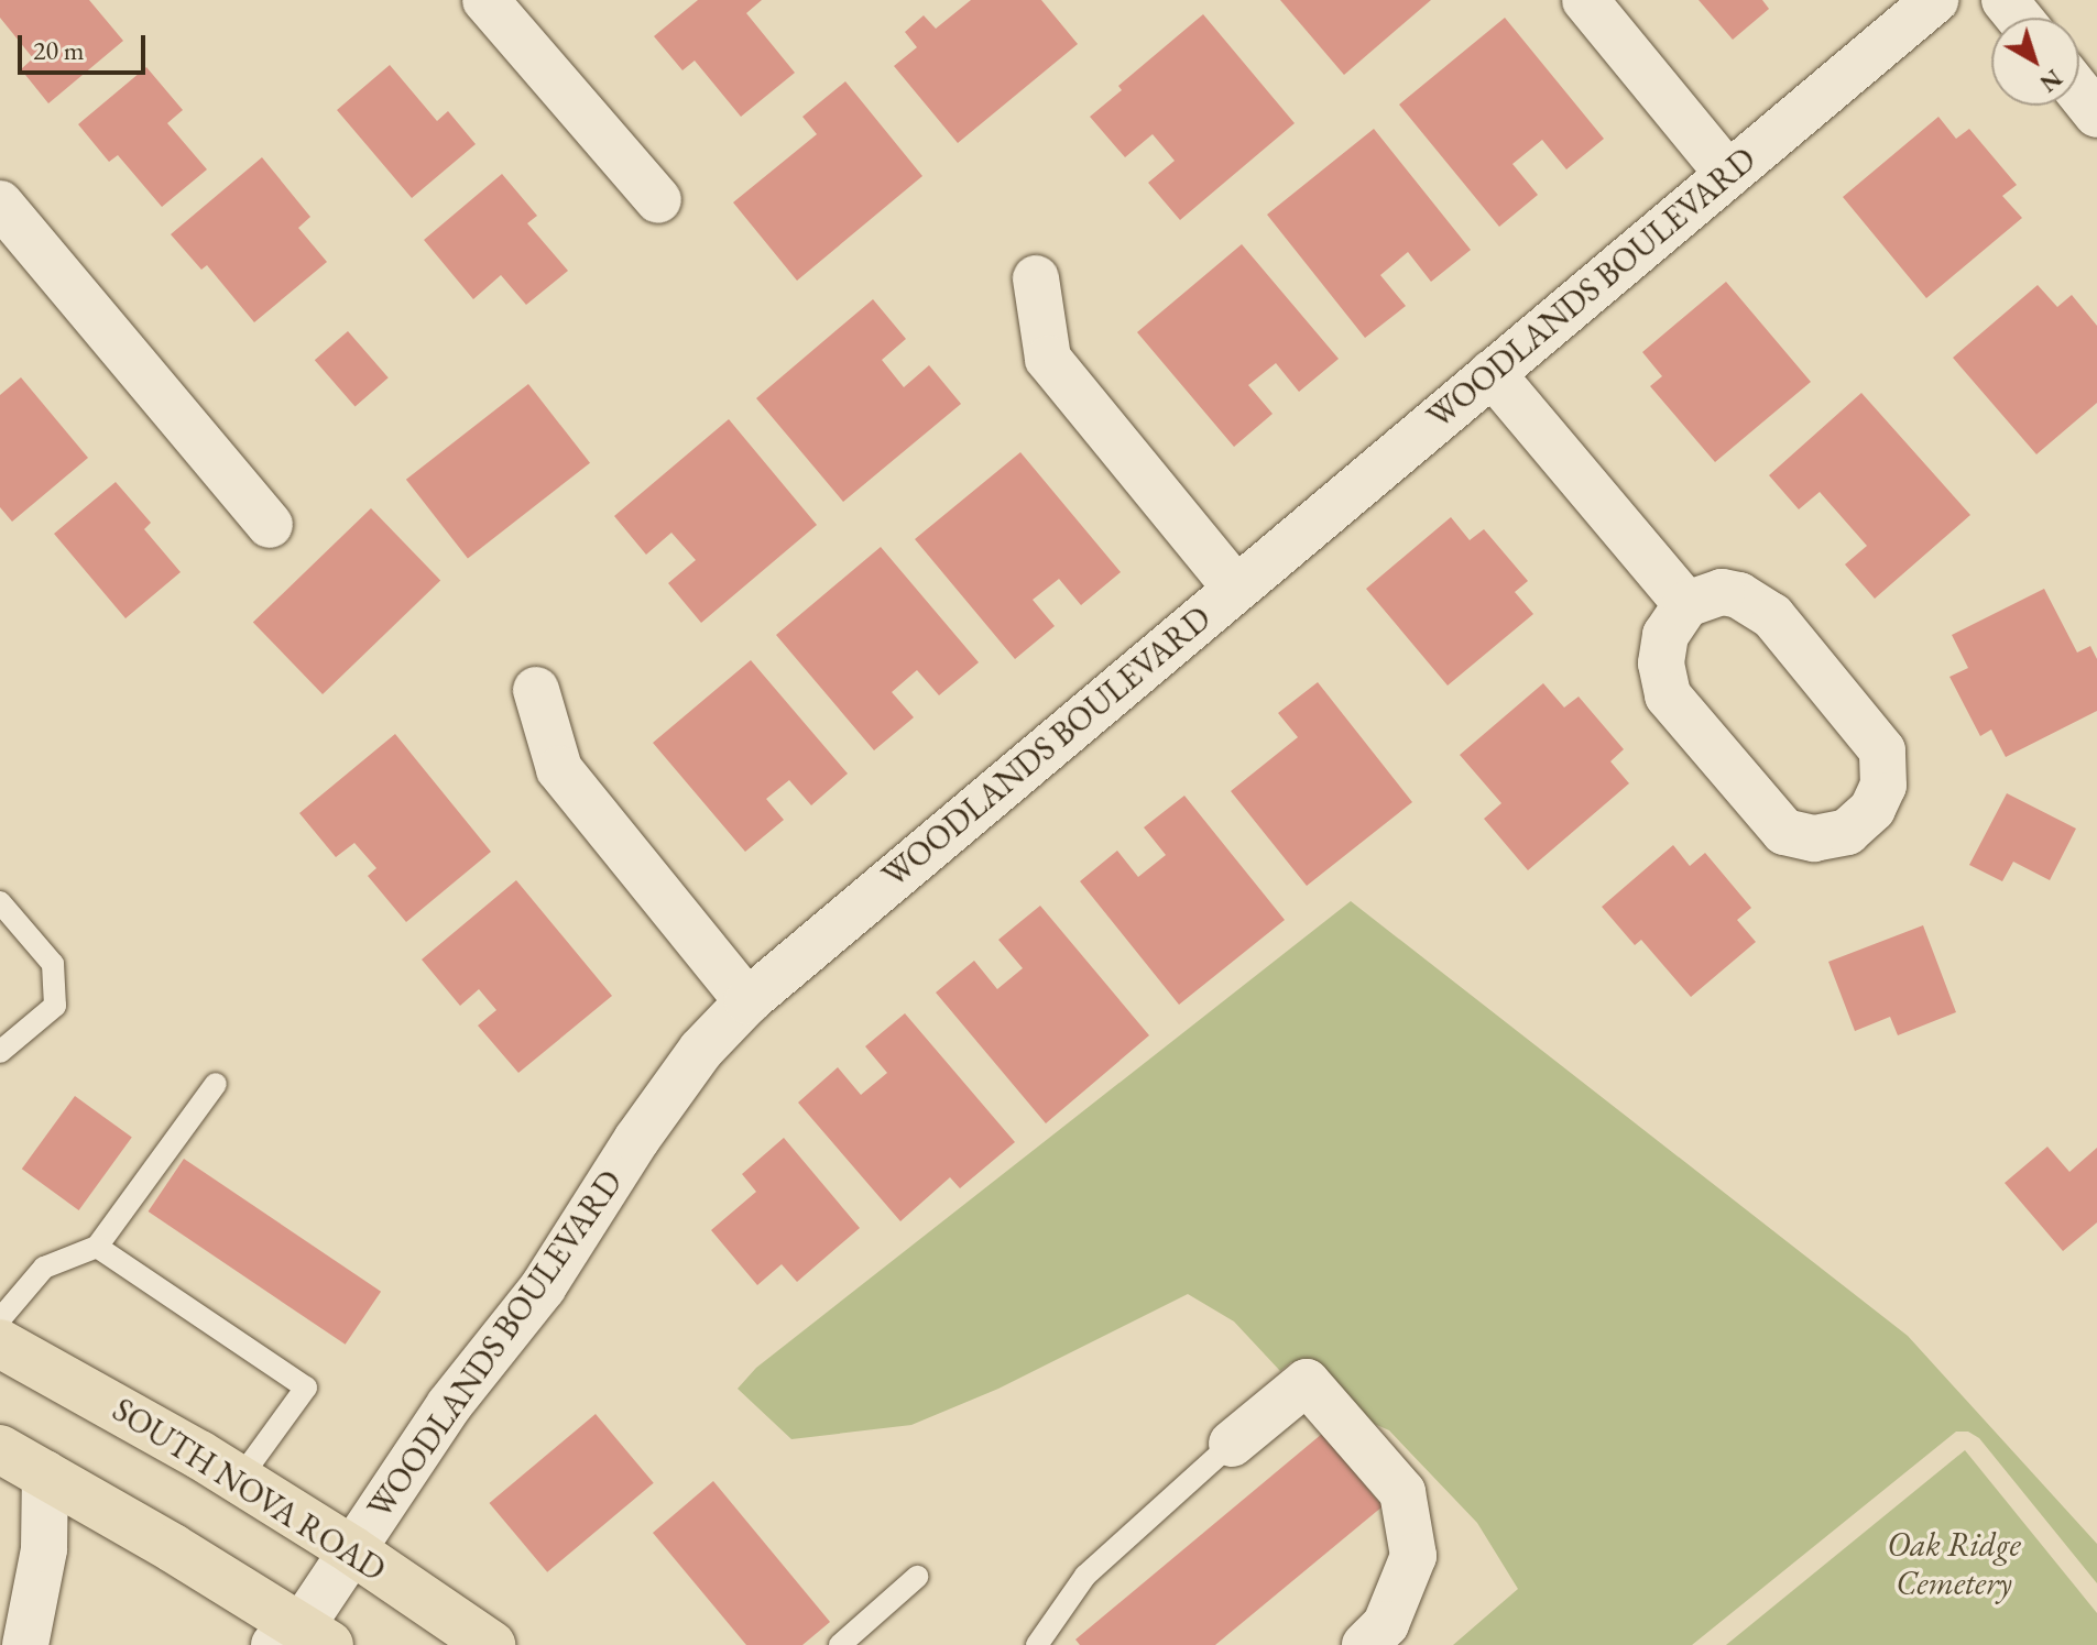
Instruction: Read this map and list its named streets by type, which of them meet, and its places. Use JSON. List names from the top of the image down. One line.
{"streets":{"main road":["SOUTH NOVA ROAD"],"street":["WOODLANDS BOULEVARD"]},"crossings":[["WOODLANDS BOULEVARD","SOUTH NOVA ROAD"]],"parks":["Oak Ridge Cemetery"],"scale_bar":"20 m","north":"bottom right"}
